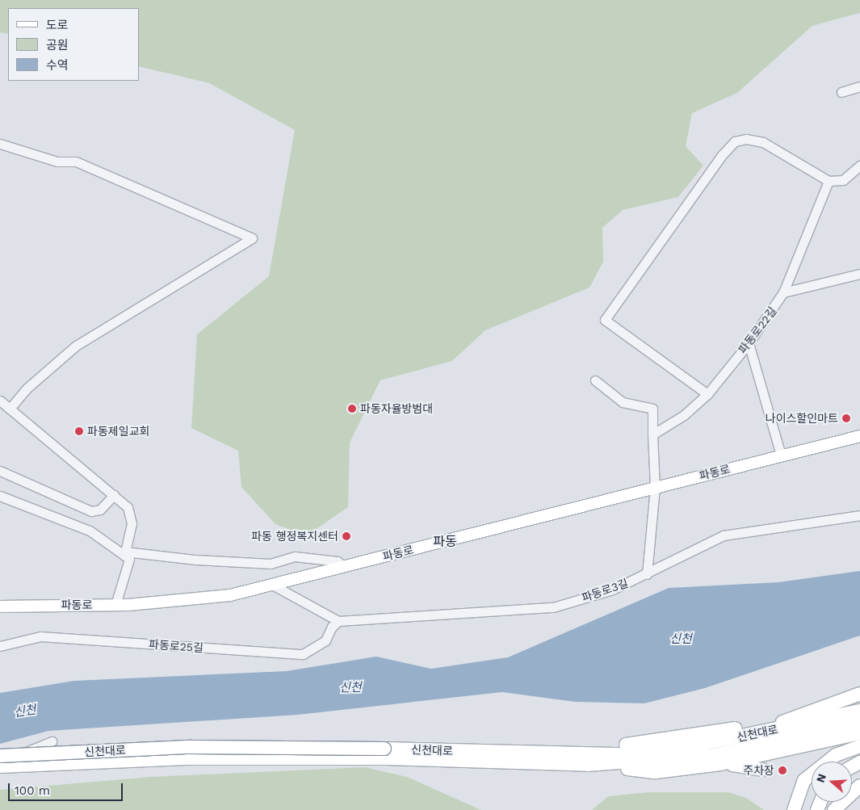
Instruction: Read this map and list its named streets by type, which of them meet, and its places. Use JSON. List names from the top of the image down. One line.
{"streets":{"highway":["신천대로"],"main road":["파동로"],"street":["파동로22길","파동로3길","파동로25길"]},"crossings":[["파동로3길","파동로25길"]],"districts":["파동"],"water":["신천"],"places":["파동자율방범대","나이스할인마트","파동제일교회","파동 행정복지센터","주차장"],"legend":["도로","공원","수역"],"scale_bar":"100 m","north":"left"}
